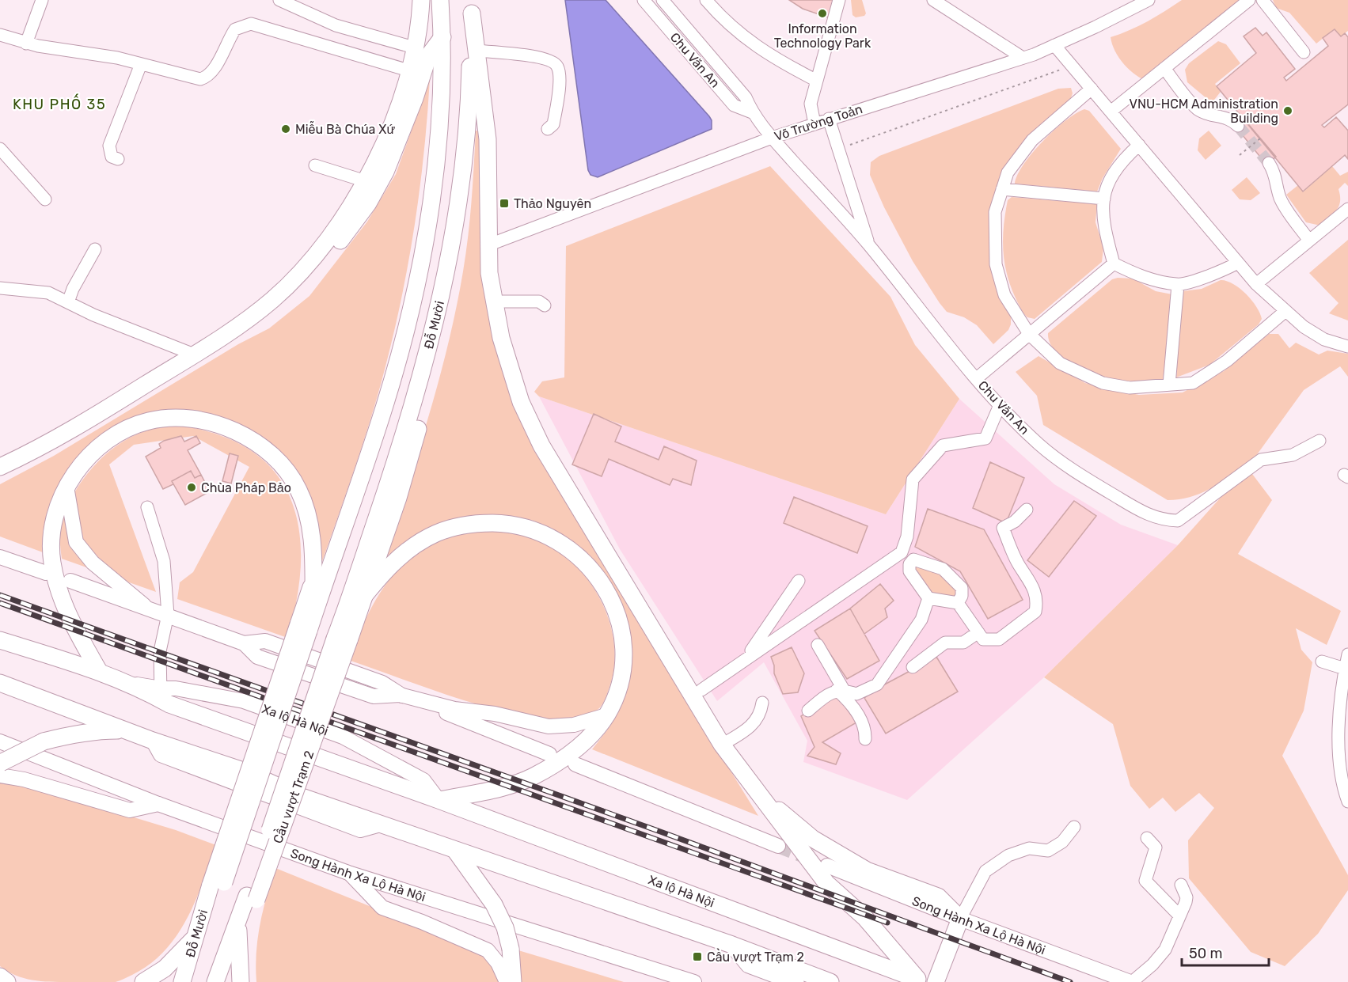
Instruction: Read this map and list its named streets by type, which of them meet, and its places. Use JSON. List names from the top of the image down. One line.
{"streets":{"highway":["Đỗ Mười","Xa lộ Hà Nội","Cầu vượt Trạm 2"],"main road":["Song Hành Xa Lộ Hà Nội"],"street":["Chu Văn An","Võ Trường Toản"]},"crossings":[["Chu Văn An","Võ Trường Toản"],["Đỗ Mười","Cầu vượt Trạm 2"]],"districts":["KHU PHỐ 35"],"places":{"other":["Information Technology Park","VNU-HCM Administration Building","Miễu Bà Chúa Xứ","Chùa Pháp Bảo"],"transit":["Thảo Nguyên","Cầu vượt Trạm 2"]},"scale_bar":"50 m"}
